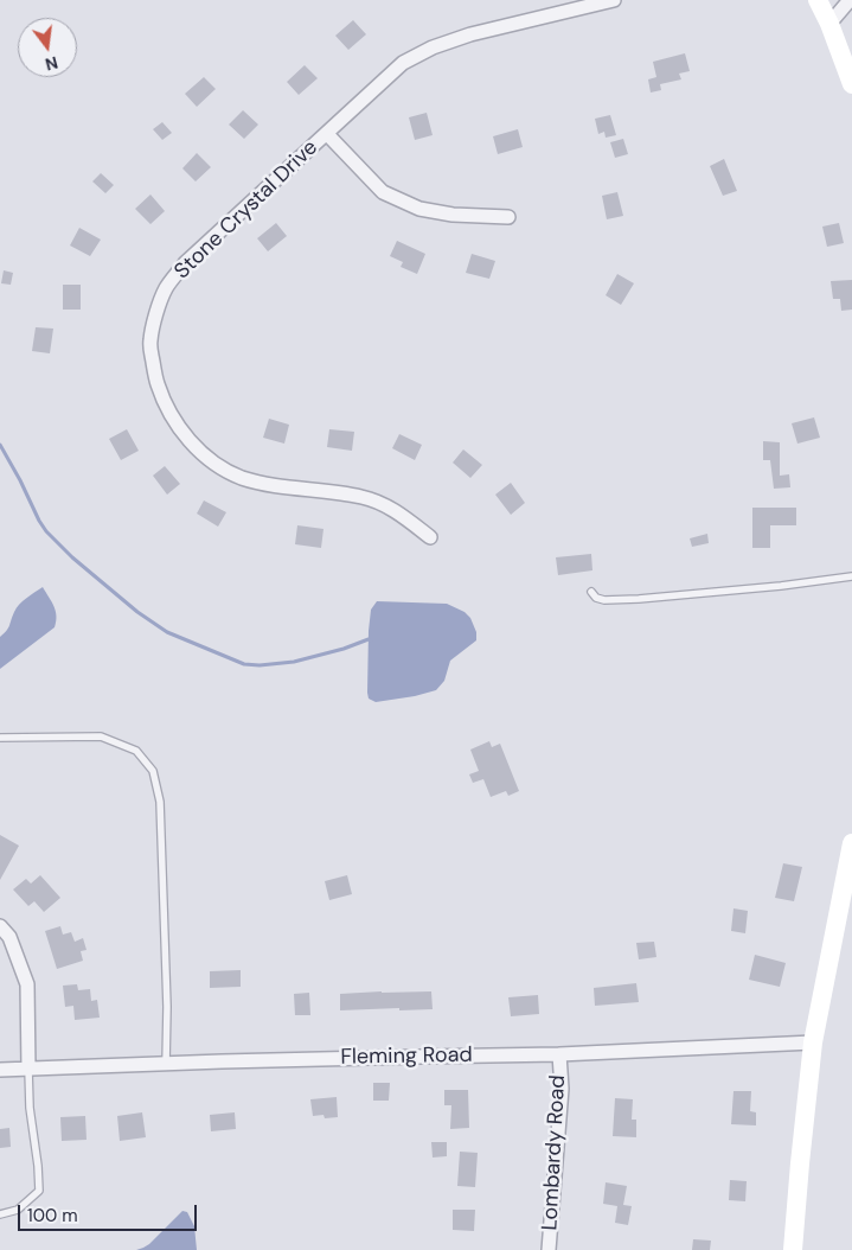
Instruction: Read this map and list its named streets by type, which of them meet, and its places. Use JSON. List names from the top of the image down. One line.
{"streets":{"street":["Stone Crystal Drive","Fleming Road","Lombardy Road"]},"crossings":[["Fleming Road","Lombardy Road"]],"scale_bar":"100 m","north":"bottom"}
